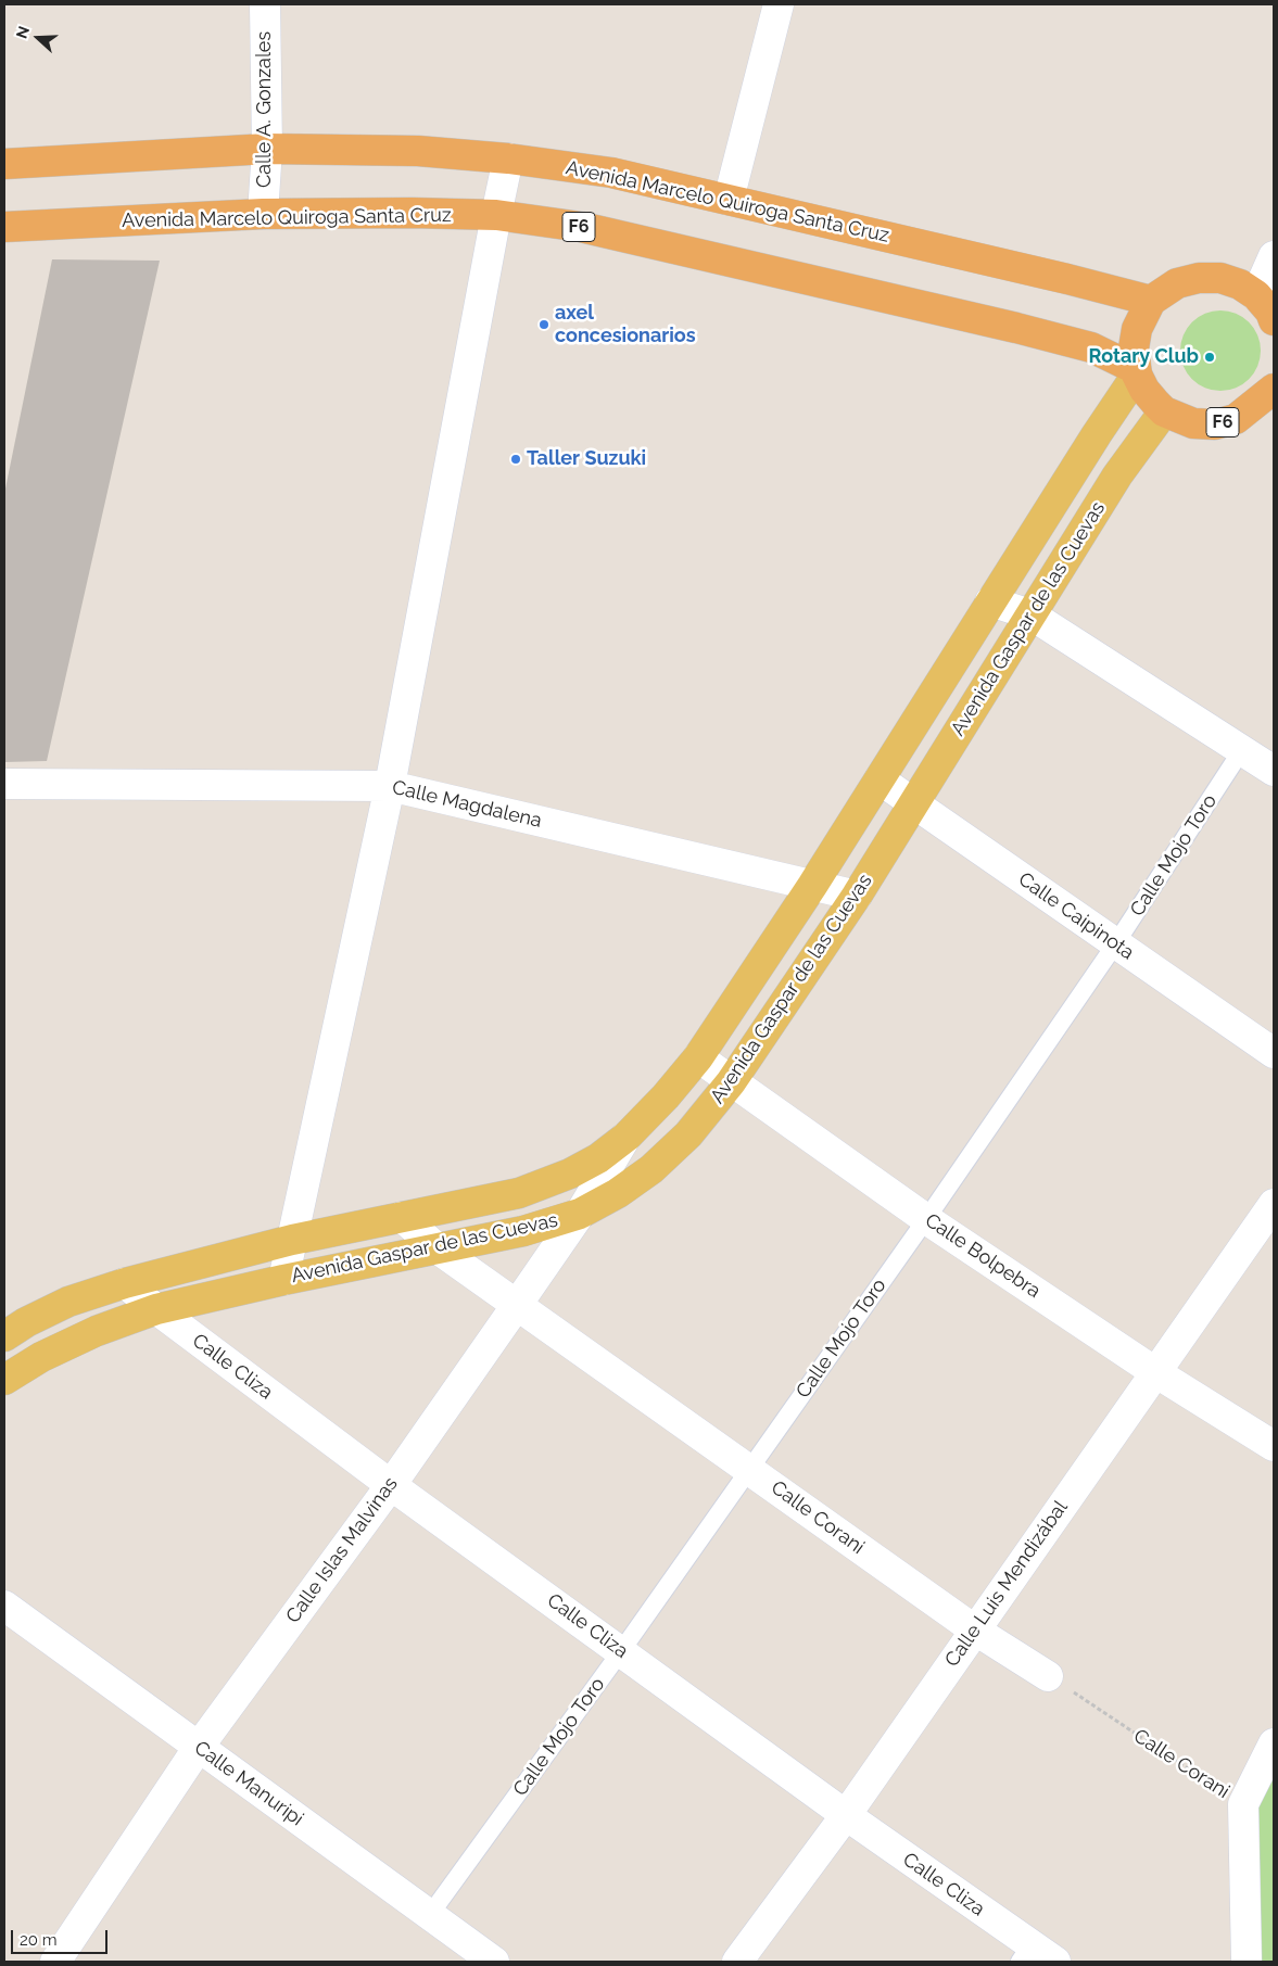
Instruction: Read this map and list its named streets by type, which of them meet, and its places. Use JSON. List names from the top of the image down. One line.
{"streets":{"highway":["Avenida Marcelo Quiroga Santa Cruz","F6"],"main road":["Avenida Gaspar de las Cuevas"],"street":["Calle A. Gonzales","Calle Magdalena","Calle Caipinota","Calle Bolpebra","Calle Cliza","Calle Corani","Calle Islas Malvinas","Calle Luis Mendizábal","Calle Manuripi"],"lane":["Calle Mojo Toro"]},"crossings":[["Calle A. Gonzales","Avenida Marcelo Quiroga Santa Cruz"],["Avenida Marcelo Quiroga Santa Cruz","F6"],["Avenida Marcelo Quiroga Santa Cruz","Avenida Gaspar de las Cuevas"],["F6","Avenida Gaspar de las Cuevas"],["Avenida Gaspar de las Cuevas","Calle Magdalena"],["Avenida Gaspar de las Cuevas","Calle Caipinota"],["Avenida Gaspar de las Cuevas","Calle Bolpebra"],["Avenida Gaspar de las Cuevas","Calle Cliza"],["Avenida Gaspar de las Cuevas","Calle Corani"],["Avenida Gaspar de las Cuevas","Calle Islas Malvinas"],["Calle Mojo Toro","Calle Caipinota"],["Calle Mojo Toro","Calle Bolpebra"],["Calle Mojo Toro","Calle Cliza"],["Calle Mojo Toro","Calle Corani"],["Calle Mojo Toro","Calle Manuripi"],["Calle Bolpebra","Calle Luis Mendizábal"],["Calle Cliza","Calle Islas Malvinas"],["Calle Cliza","Calle Luis Mendizábal"],["Calle Corani","Calle Islas Malvinas"],["Calle Corani","Calle Luis Mendizábal"],["Calle Islas Malvinas","Calle Manuripi"]],"places":["axel concesionarios","Rotary Club","Taller Suzuki"],"scale_bar":"20 m","north":"left"}
